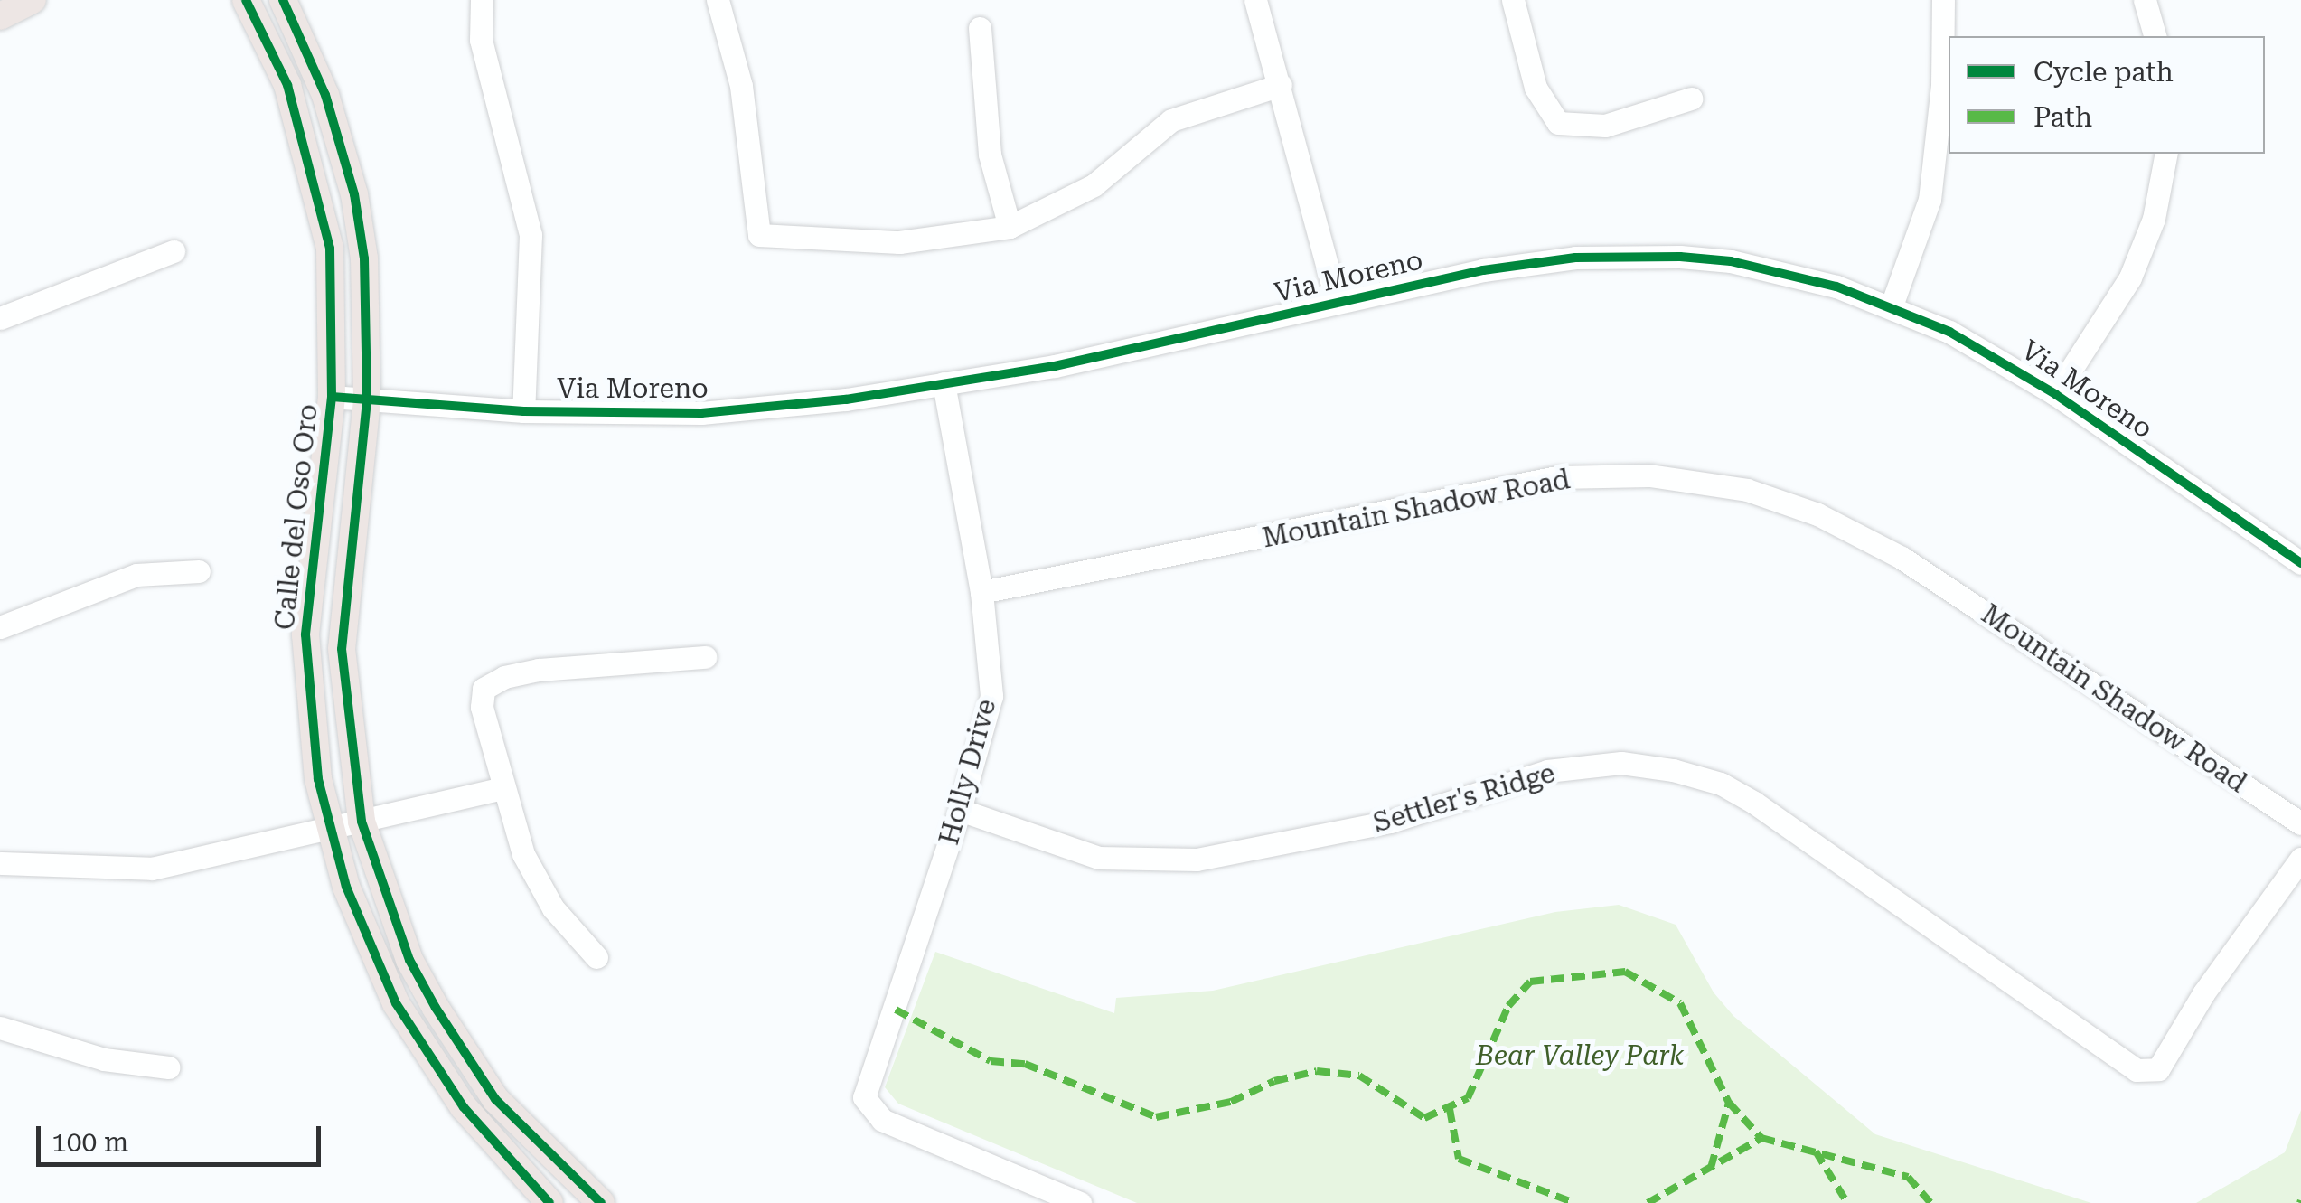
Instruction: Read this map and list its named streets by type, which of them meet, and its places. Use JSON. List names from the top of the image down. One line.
{"streets":{"main road":["Calle del Oso Oro"],"street":["Via Moreno","Mountain Shadow Road","Holly Drive","Settler's Ridge"]},"crossings":[["Via Moreno","Calle del Oso Oro"],["Via Moreno","Holly Drive"],["Mountain Shadow Road","Holly Drive"],["Holly Drive","Settler's Ridge"]],"parks":["Bear Valley Park"],"legend":["Cycle path","Path"],"scale_bar":"100 m"}
